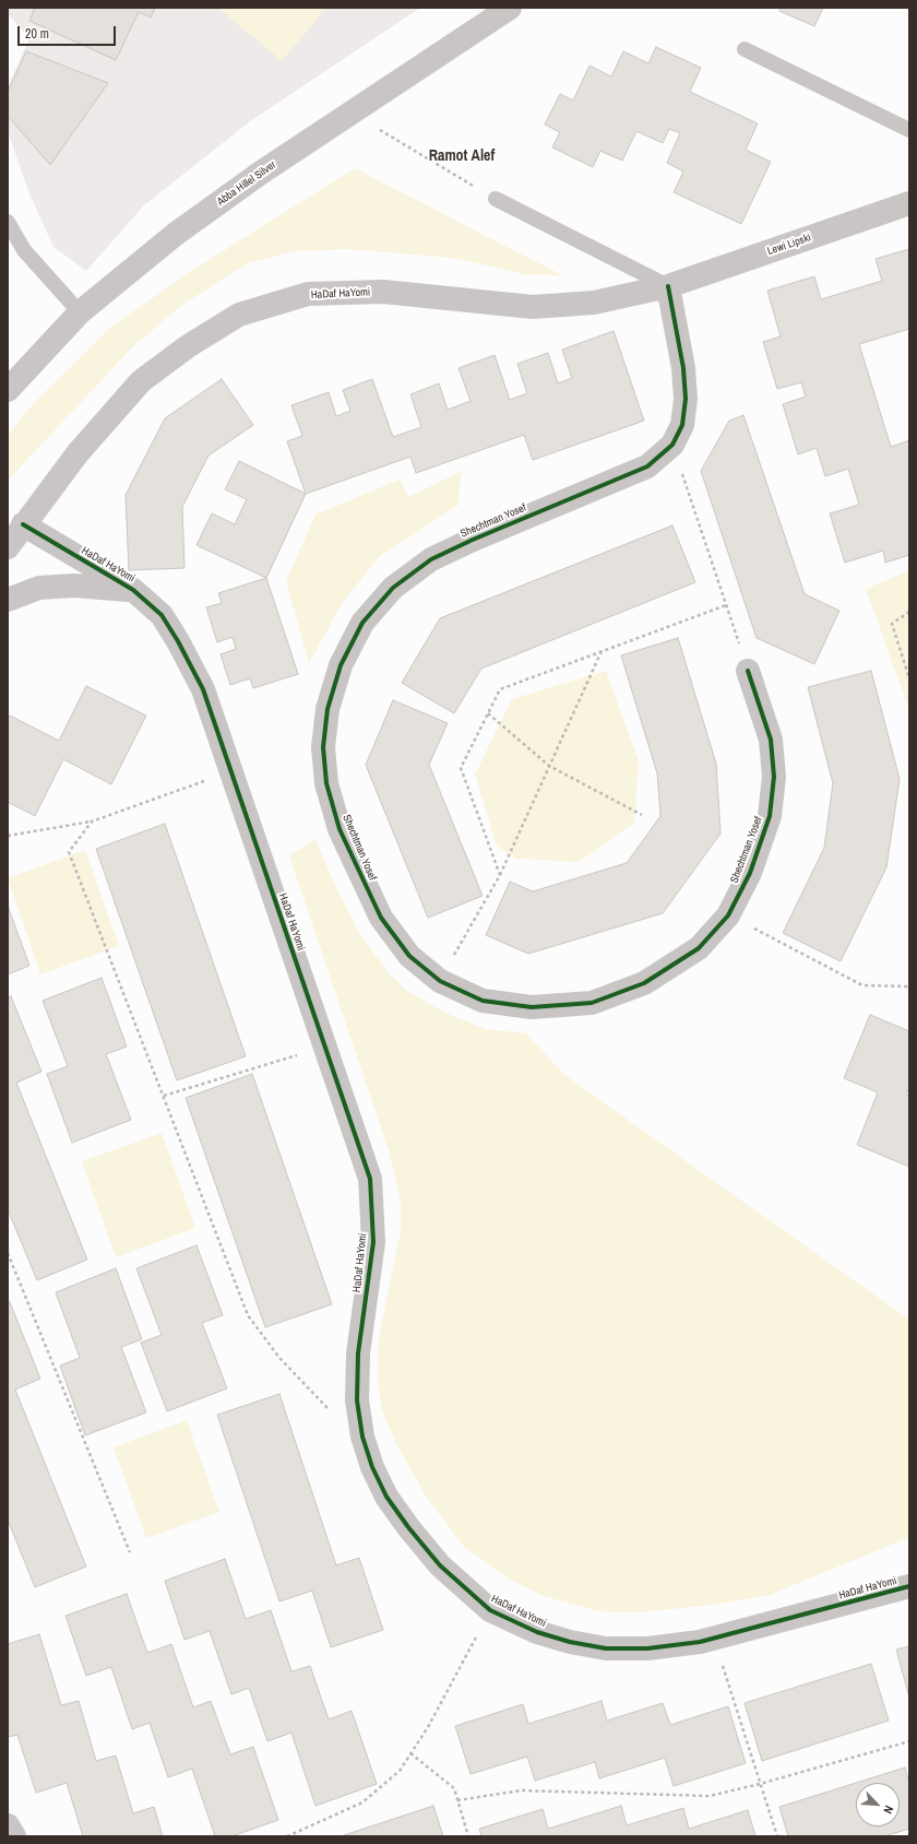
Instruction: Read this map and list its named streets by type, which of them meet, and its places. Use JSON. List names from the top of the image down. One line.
{"streets":{"street":["Abba Hillel Silver","Lewi Lipski","HaDaf HaYomi","Shechtman Yosef"]},"crossings":[["Lewi Lipski","HaDaf HaYomi"],["Lewi Lipski","Shechtman Yosef"],["HaDaf HaYomi","Shechtman Yosef"]],"districts":["Ramot Alef"],"scale_bar":"20 m","north":"bottom right"}
